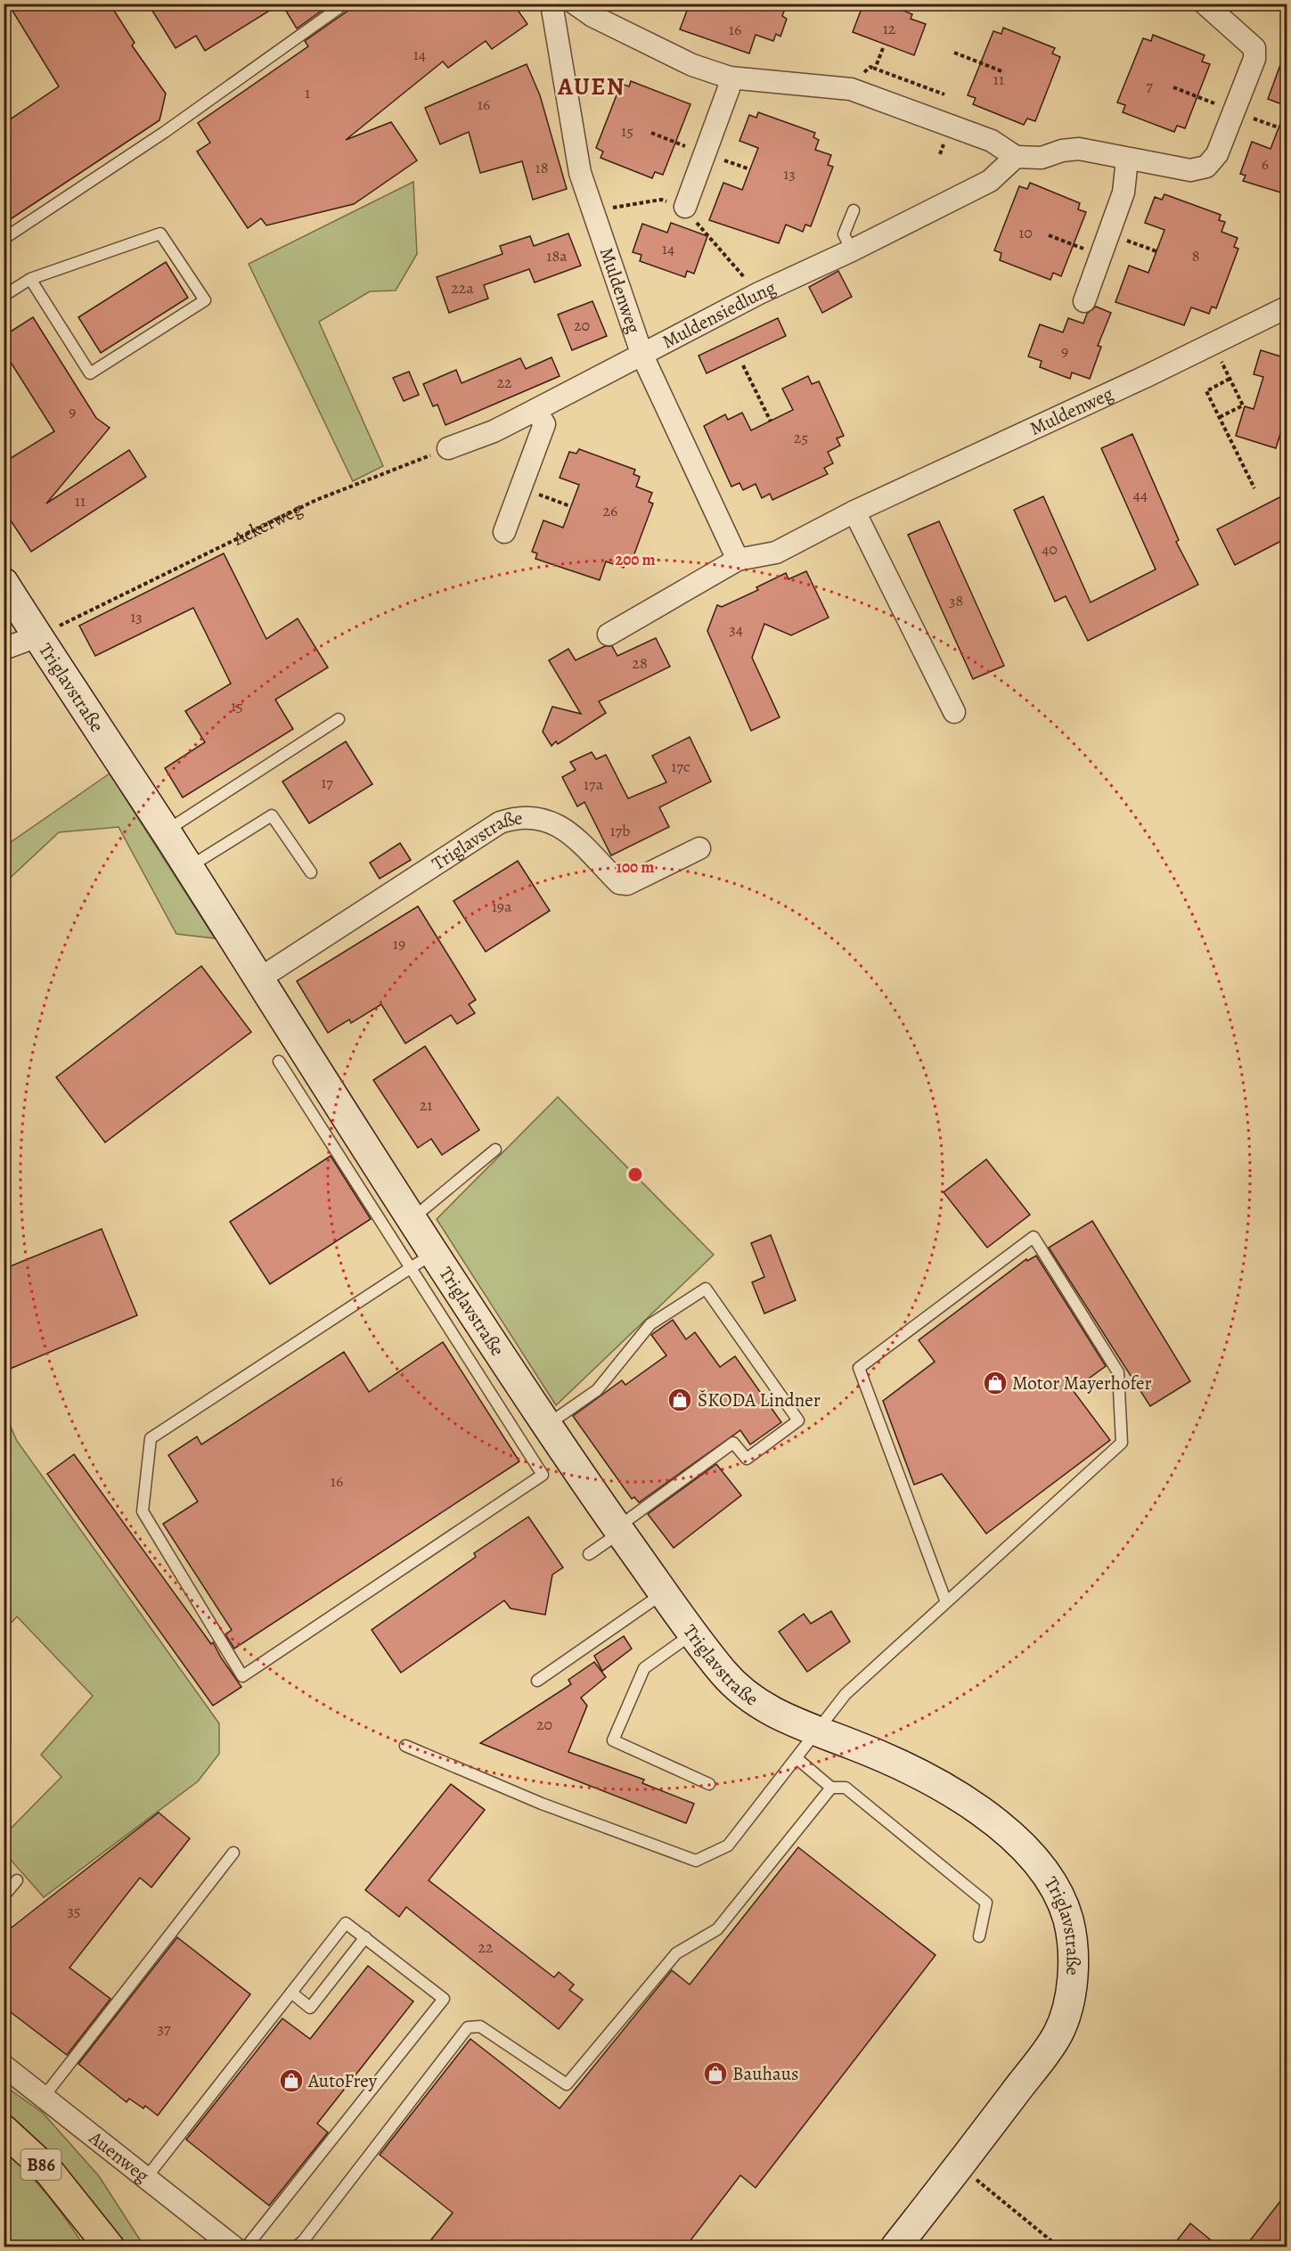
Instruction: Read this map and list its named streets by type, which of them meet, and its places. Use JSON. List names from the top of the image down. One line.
{"streets":{"main road":["B86"],"street":["Muldenweg","Muldensiedlung","Triglavstraße","Auenweg"],"path":["Ackerweg"]},"crossings":[["Muldenweg","Muldensiedlung"],["Ackerweg","Triglavstraße"]],"districts":["AUEN"],"places":{"shop":["Motor Mayerhofer","ŠKODA Lindner","Bauhaus","AutoFrey"]},"house_numbers":["12","16","14","11","7","1","16","15","6","18","13","10","14","18a","8","22a","20","9","22","9","25","44","11","26","40","38","13","34","28","15","17c","17","17a","17b","19a","19","21","16","20","35","22","37"],"rings":["200 m","100 m"]}
